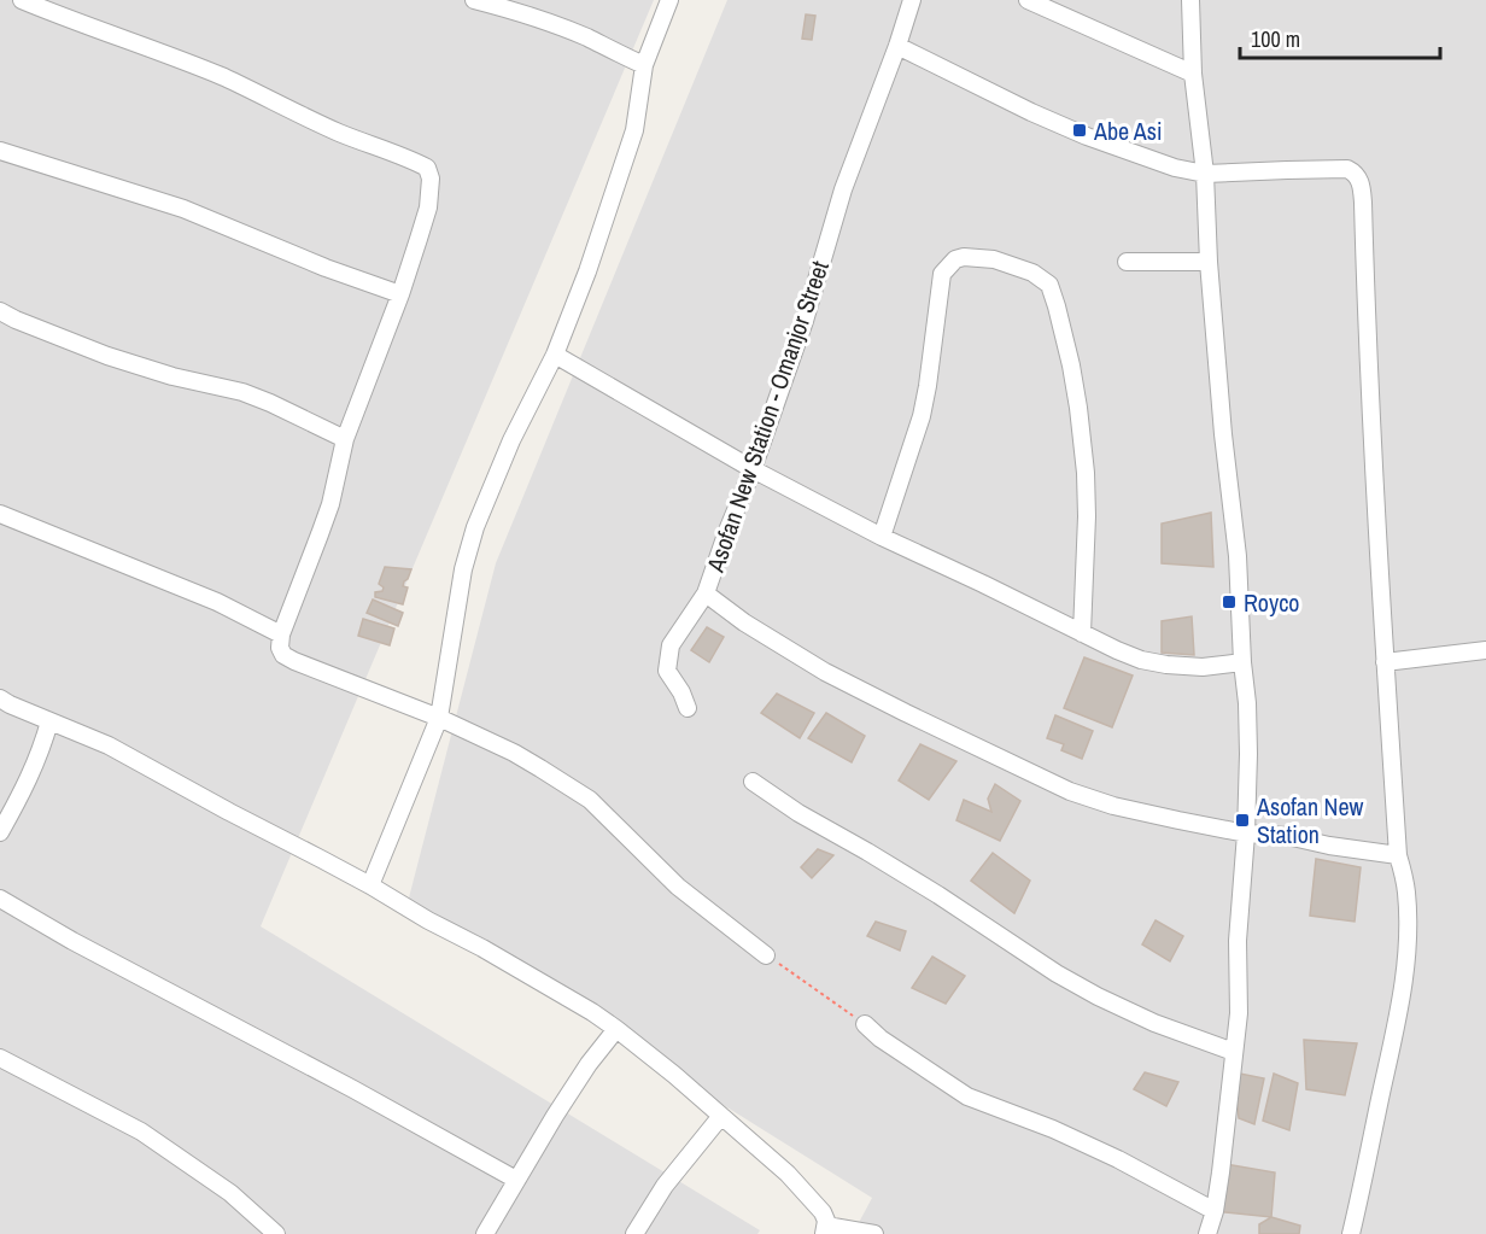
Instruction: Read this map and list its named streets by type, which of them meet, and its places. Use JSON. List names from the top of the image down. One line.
{"streets":{"street":["Asofan New Station - Omanjor Street"]},"places":{"transit":["Abe Asi","Royco","Asofan New Station"]},"scale_bar":"100 m"}
